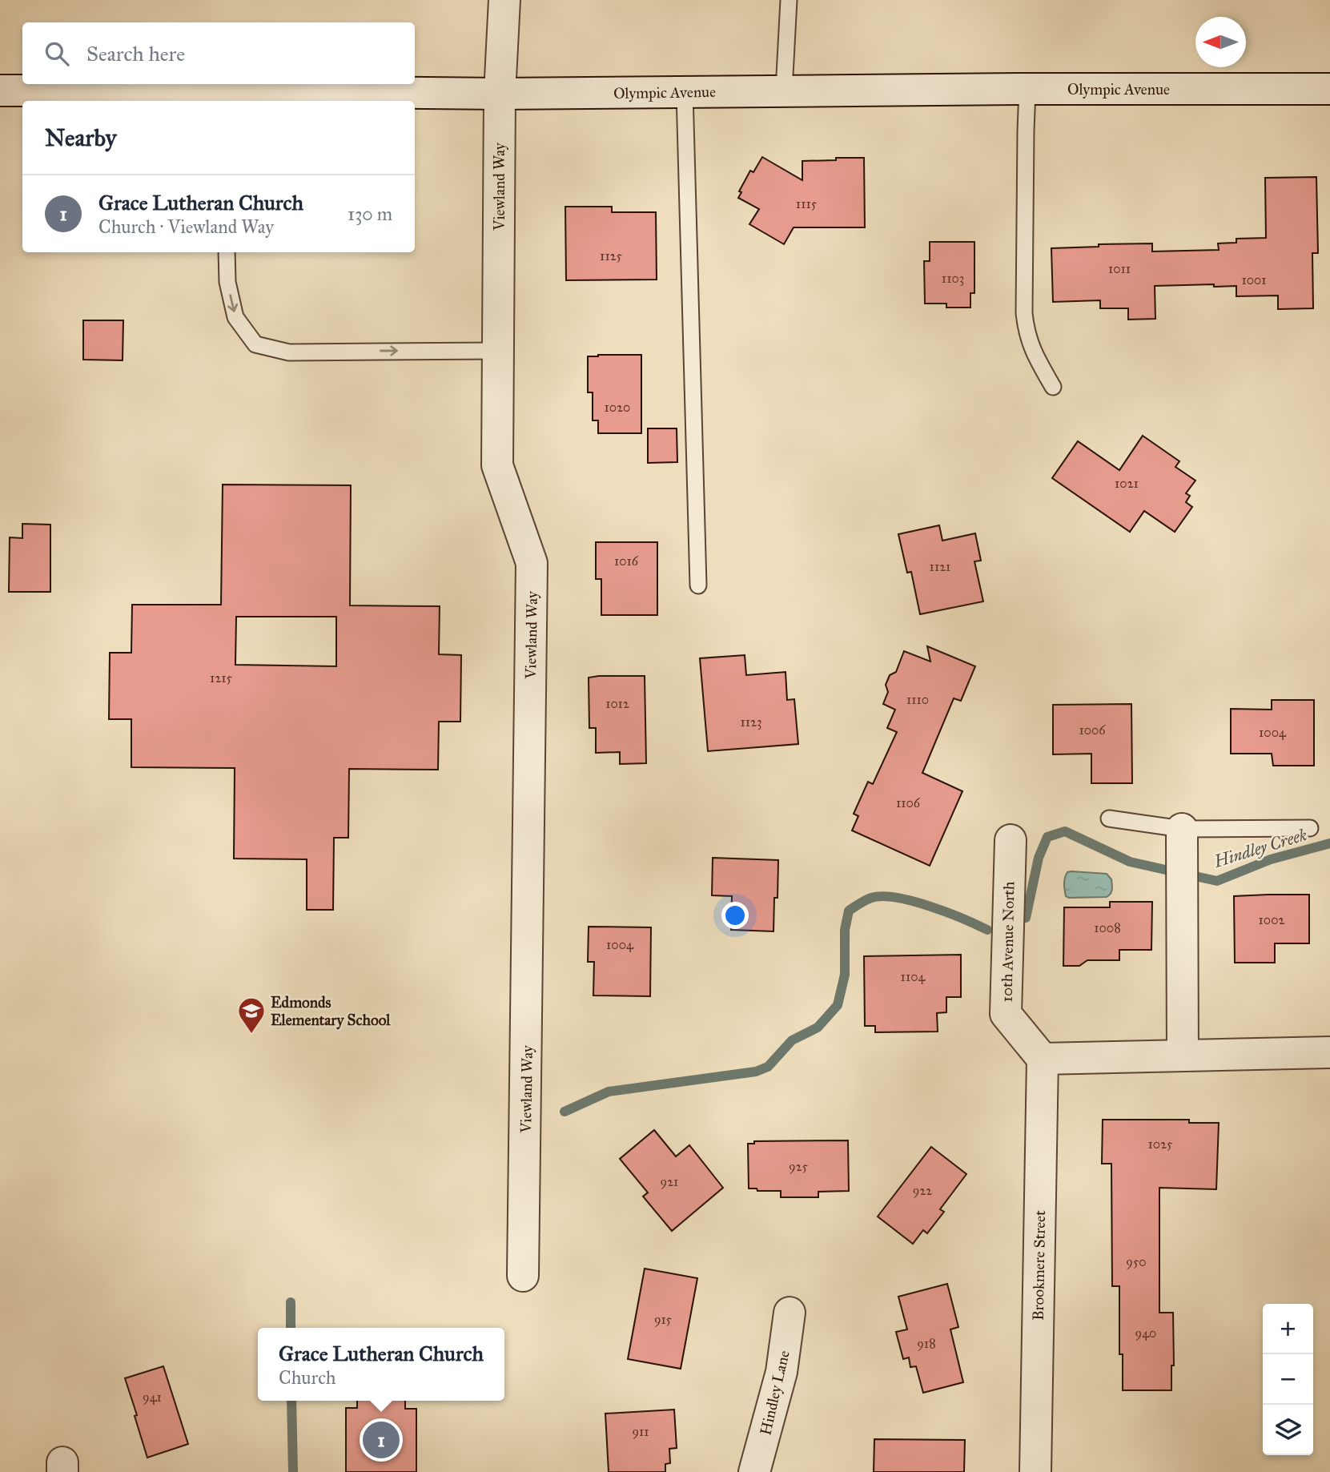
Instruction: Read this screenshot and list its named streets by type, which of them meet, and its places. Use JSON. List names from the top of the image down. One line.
{"streets":{"street":["Olympic Avenue","Viewland Way","10th Avenue North","Brookmere Street","Hindley Lane"]},"crossings":[["Olympic Avenue","Viewland Way"],["10th Avenue North","Brookmere Street"]],"water":["Hindley Creek"],"places":{"school or university":["Edmonds Elementary School"]},"house_numbers":["1115","1125","1011","1103","1001","1020","1021","1016","1121","1215","1110","1012","1123","1006","1004","1106","1002","1008","1004","1104","1025","925","921","922","950","915","940","918","941","911"],"north":"left","page":{"search":"Search here","heading":"Nearby","list":[{"mark":"1","name":"Grace Lutheran Church","note":"Church · Viewland Way","value":"130 m"}],"map_buttons":["+","−"],"popup":["Grace Lutheran Church","Church"],"pins":"1"}}
